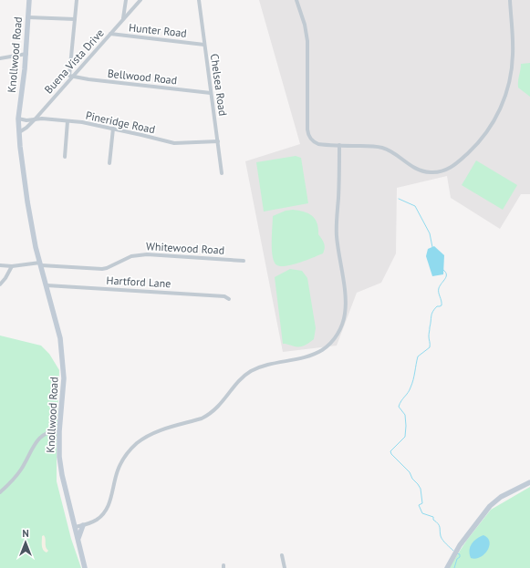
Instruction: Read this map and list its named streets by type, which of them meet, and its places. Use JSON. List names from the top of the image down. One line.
{"streets":{"main road":["Knollwood Road"],"street":["Hunter Road","Buena Vista Drive","Bellwood Road","Chelsea Road","Pineridge Road","Whitewood Road","Hartford Lane"]},"crossings":[["Hunter Road","Buena Vista Drive"],["Hunter Road","Chelsea Road"],["Knollwood Road","Buena Vista Drive"],["Knollwood Road","Pineridge Road"],["Knollwood Road","Whitewood Road"],["Knollwood Road","Hartford Lane"],["Buena Vista Drive","Bellwood Road"],["Buena Vista Drive","Pineridge Road"],["Bellwood Road","Chelsea Road"],["Chelsea Road","Pineridge Road"]],"north":"top"}
